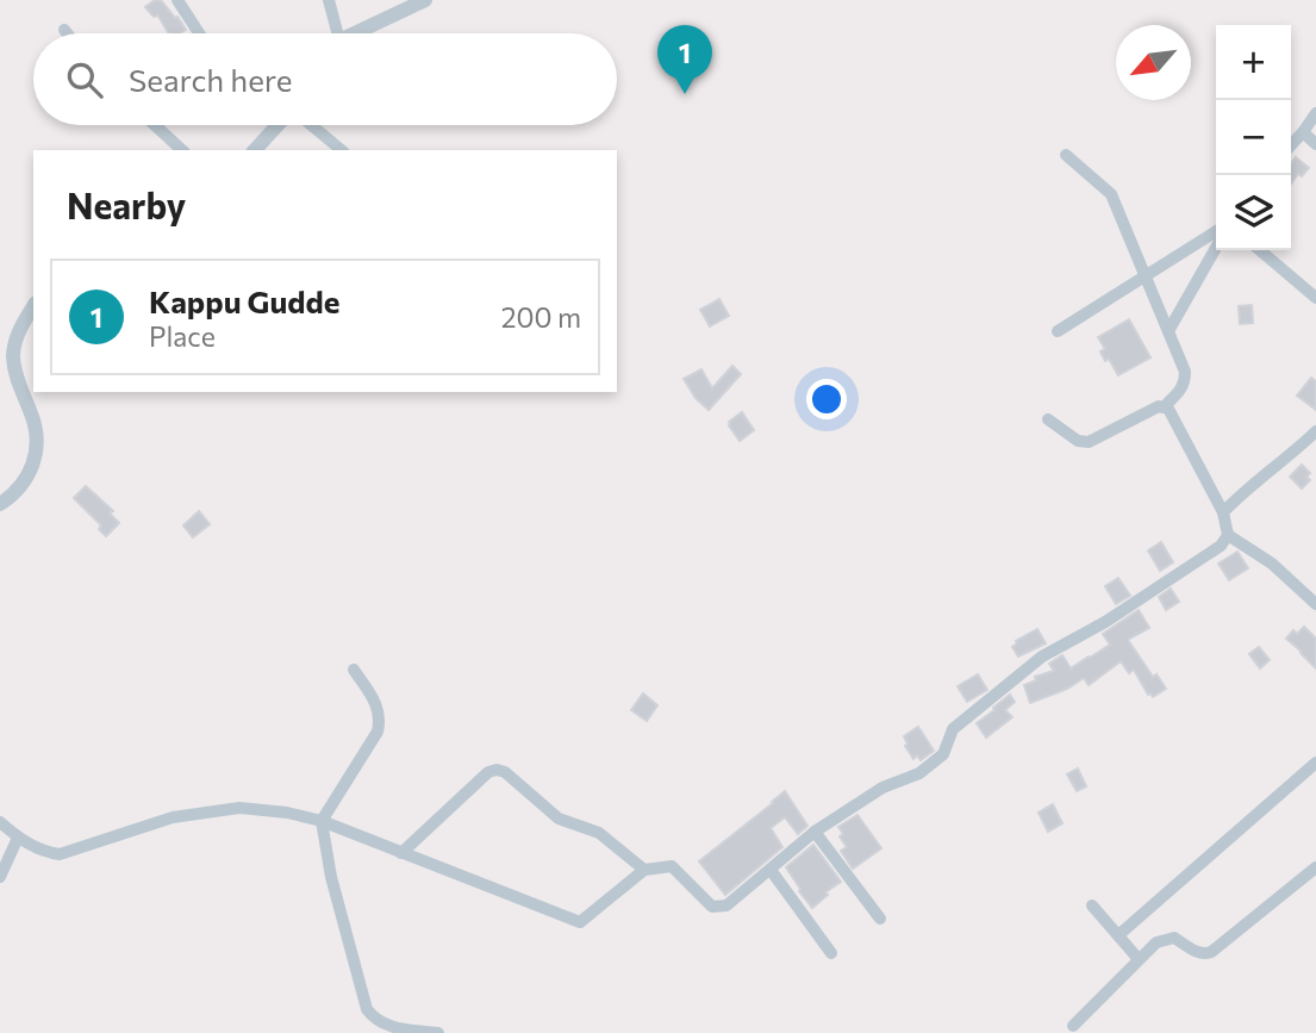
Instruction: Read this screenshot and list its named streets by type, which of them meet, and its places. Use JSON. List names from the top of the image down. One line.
{"north":"bottom left","page":{"map_buttons":["+","−"],"pins":"1","search":"Search here","heading":"Nearby","list":[{"mark":"1","name":"Kappu Gudde","note":"Place","value":"200 m"}]}}
